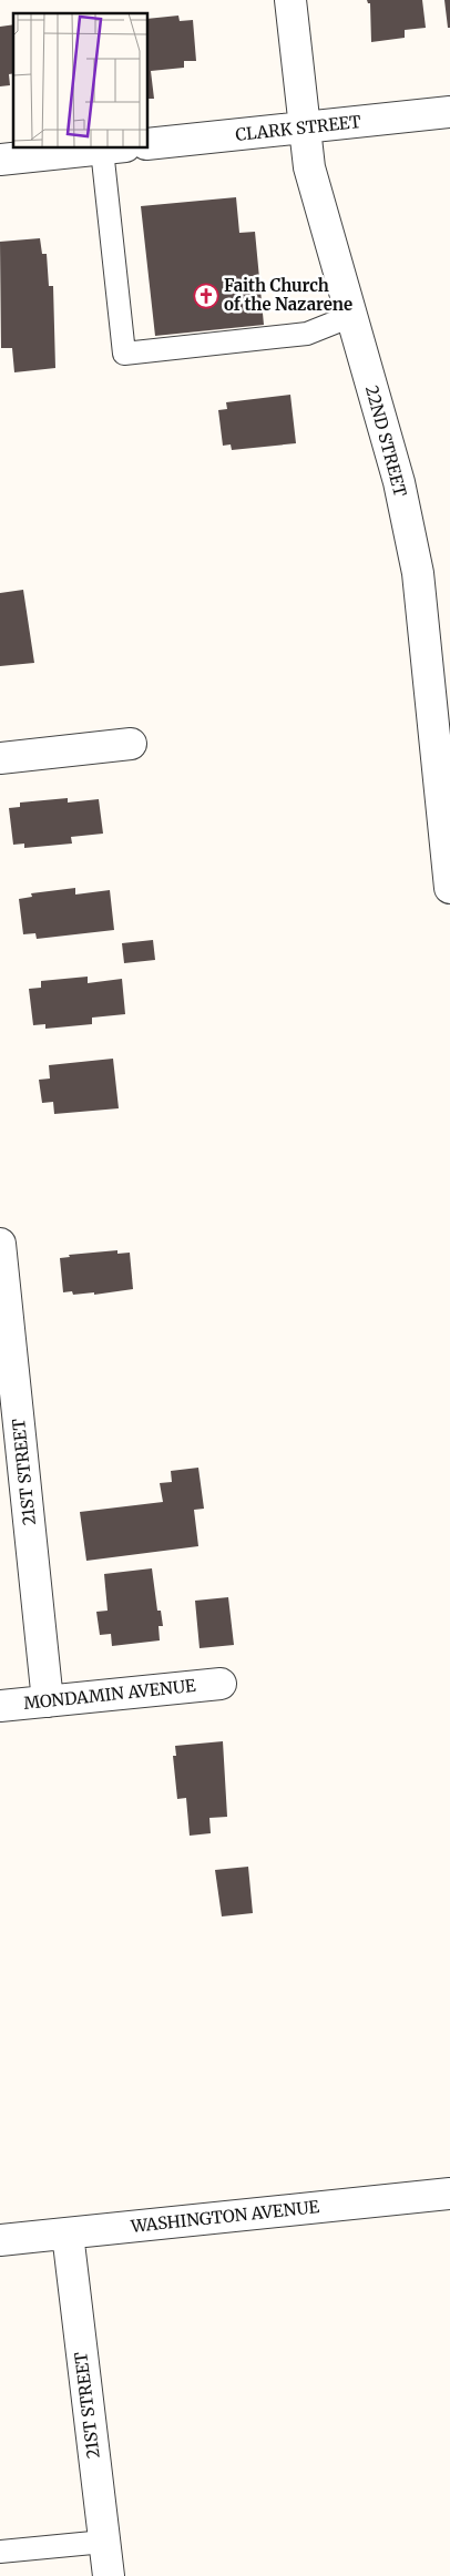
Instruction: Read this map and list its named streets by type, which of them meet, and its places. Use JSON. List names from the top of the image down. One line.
{"streets":{"street":["CLARK STREET","22ND STREET","21ST STREET","MONDAMIN AVENUE","WASHINGTON AVENUE"]},"crossings":[["CLARK STREET","22ND STREET"],["21ST STREET","MONDAMIN AVENUE"],["21ST STREET","WASHINGTON AVENUE"]],"places":{"church":["Faith Church of the Nazarene"]}}
